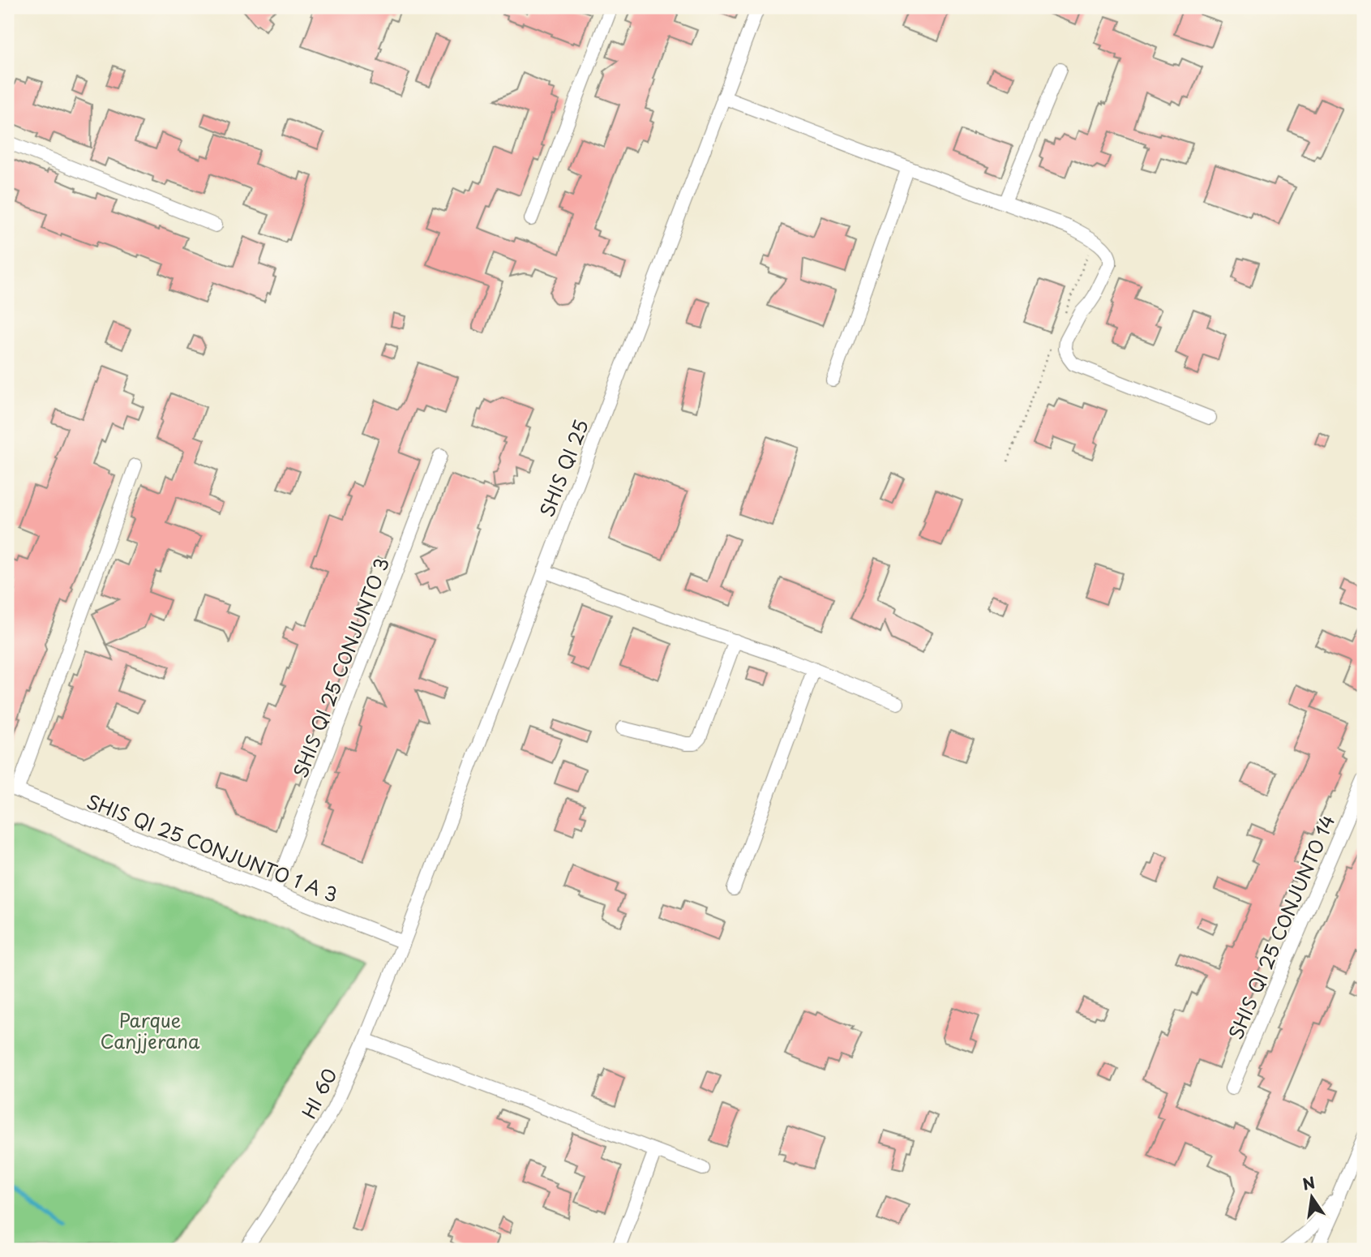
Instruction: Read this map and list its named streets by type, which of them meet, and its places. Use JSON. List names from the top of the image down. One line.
{"streets":{"street":["SHIS QI 25","SHIS QI 25 CONJUNTO 3","SHIS QI 25 CONJUNTO 1 A 3","SHIS QI 25 CONJUNTO 14","HI 60"]},"crossings":[["SHIS QI 25","SHIS QI 25 CONJUNTO 1 A 3"],["SHIS QI 25","HI 60"],["SHIS QI 25 CONJUNTO 3","SHIS QI 25 CONJUNTO 1 A 3"],["SHIS QI 25 CONJUNTO 1 A 3","HI 60"]],"parks":["Parque Canjjerana"],"north":"top"}
